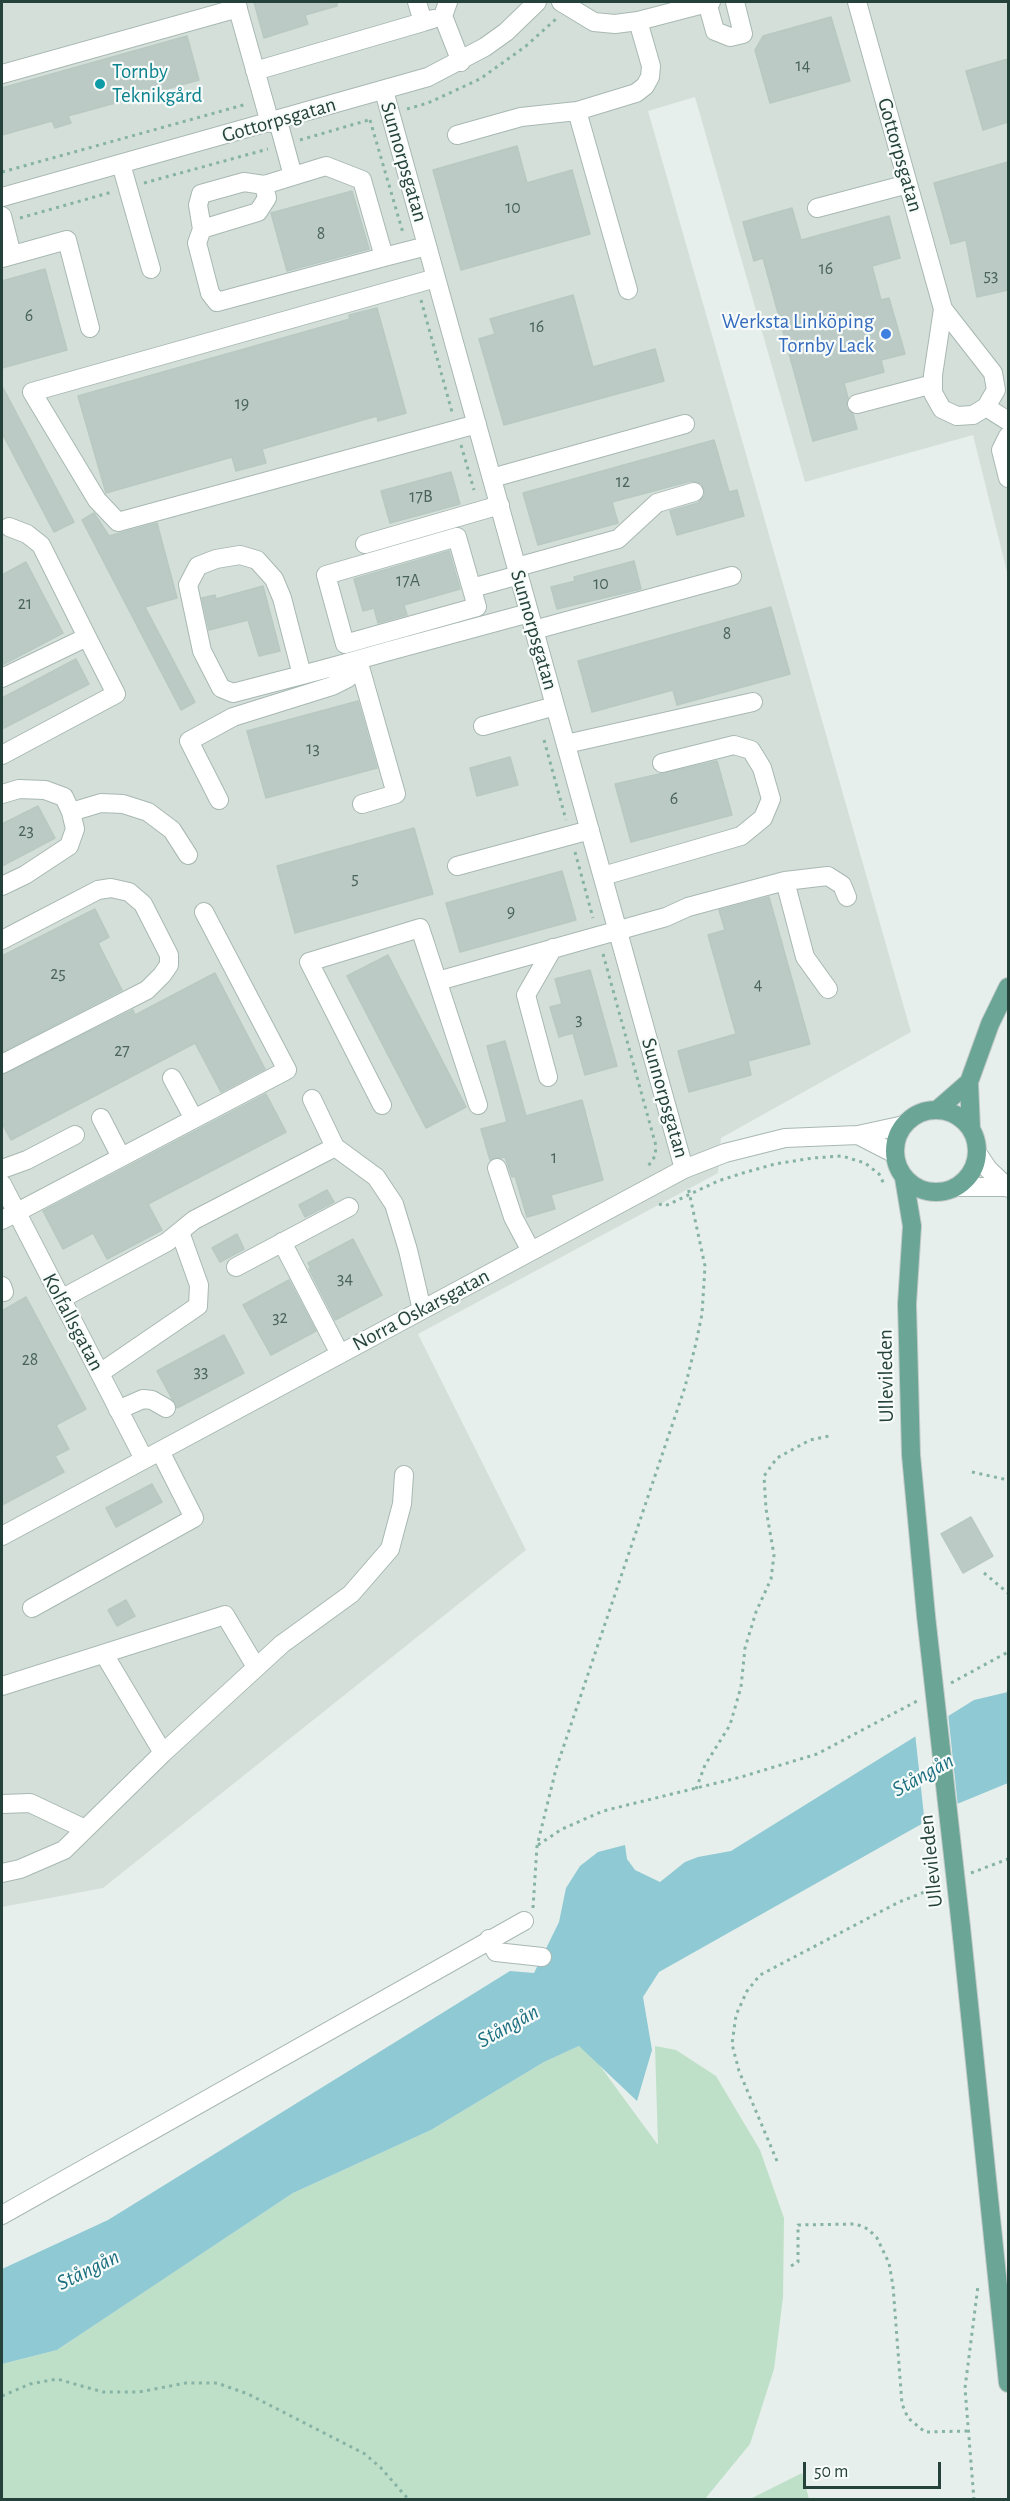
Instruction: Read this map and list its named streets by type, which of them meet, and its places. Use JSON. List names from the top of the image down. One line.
{"streets":{"main road":["Ullevileden"],"street":["Gottorpsgatan","Sunnorpsgatan","Norra Oskarsgatan","Kolfallsgatan"]},"crossings":[["Gottorpsgatan","Sunnorpsgatan"],["Sunnorpsgatan","Norra Oskarsgatan"],["Norra Oskarsgatan","Kolfallsgatan"],["Norra Oskarsgatan","Ullevileden"]],"water":["Stångån"],"places":["Tornby Teknikgård","Werksta Linköping Tornby Lack"],"house_numbers":["14","10","8","16","53","6","16","19","12","17B","17A","10","21","8","13","6","23","5","9","25","4","3","27","1","34","32","28","33"],"scale_bar":"50 m"}
